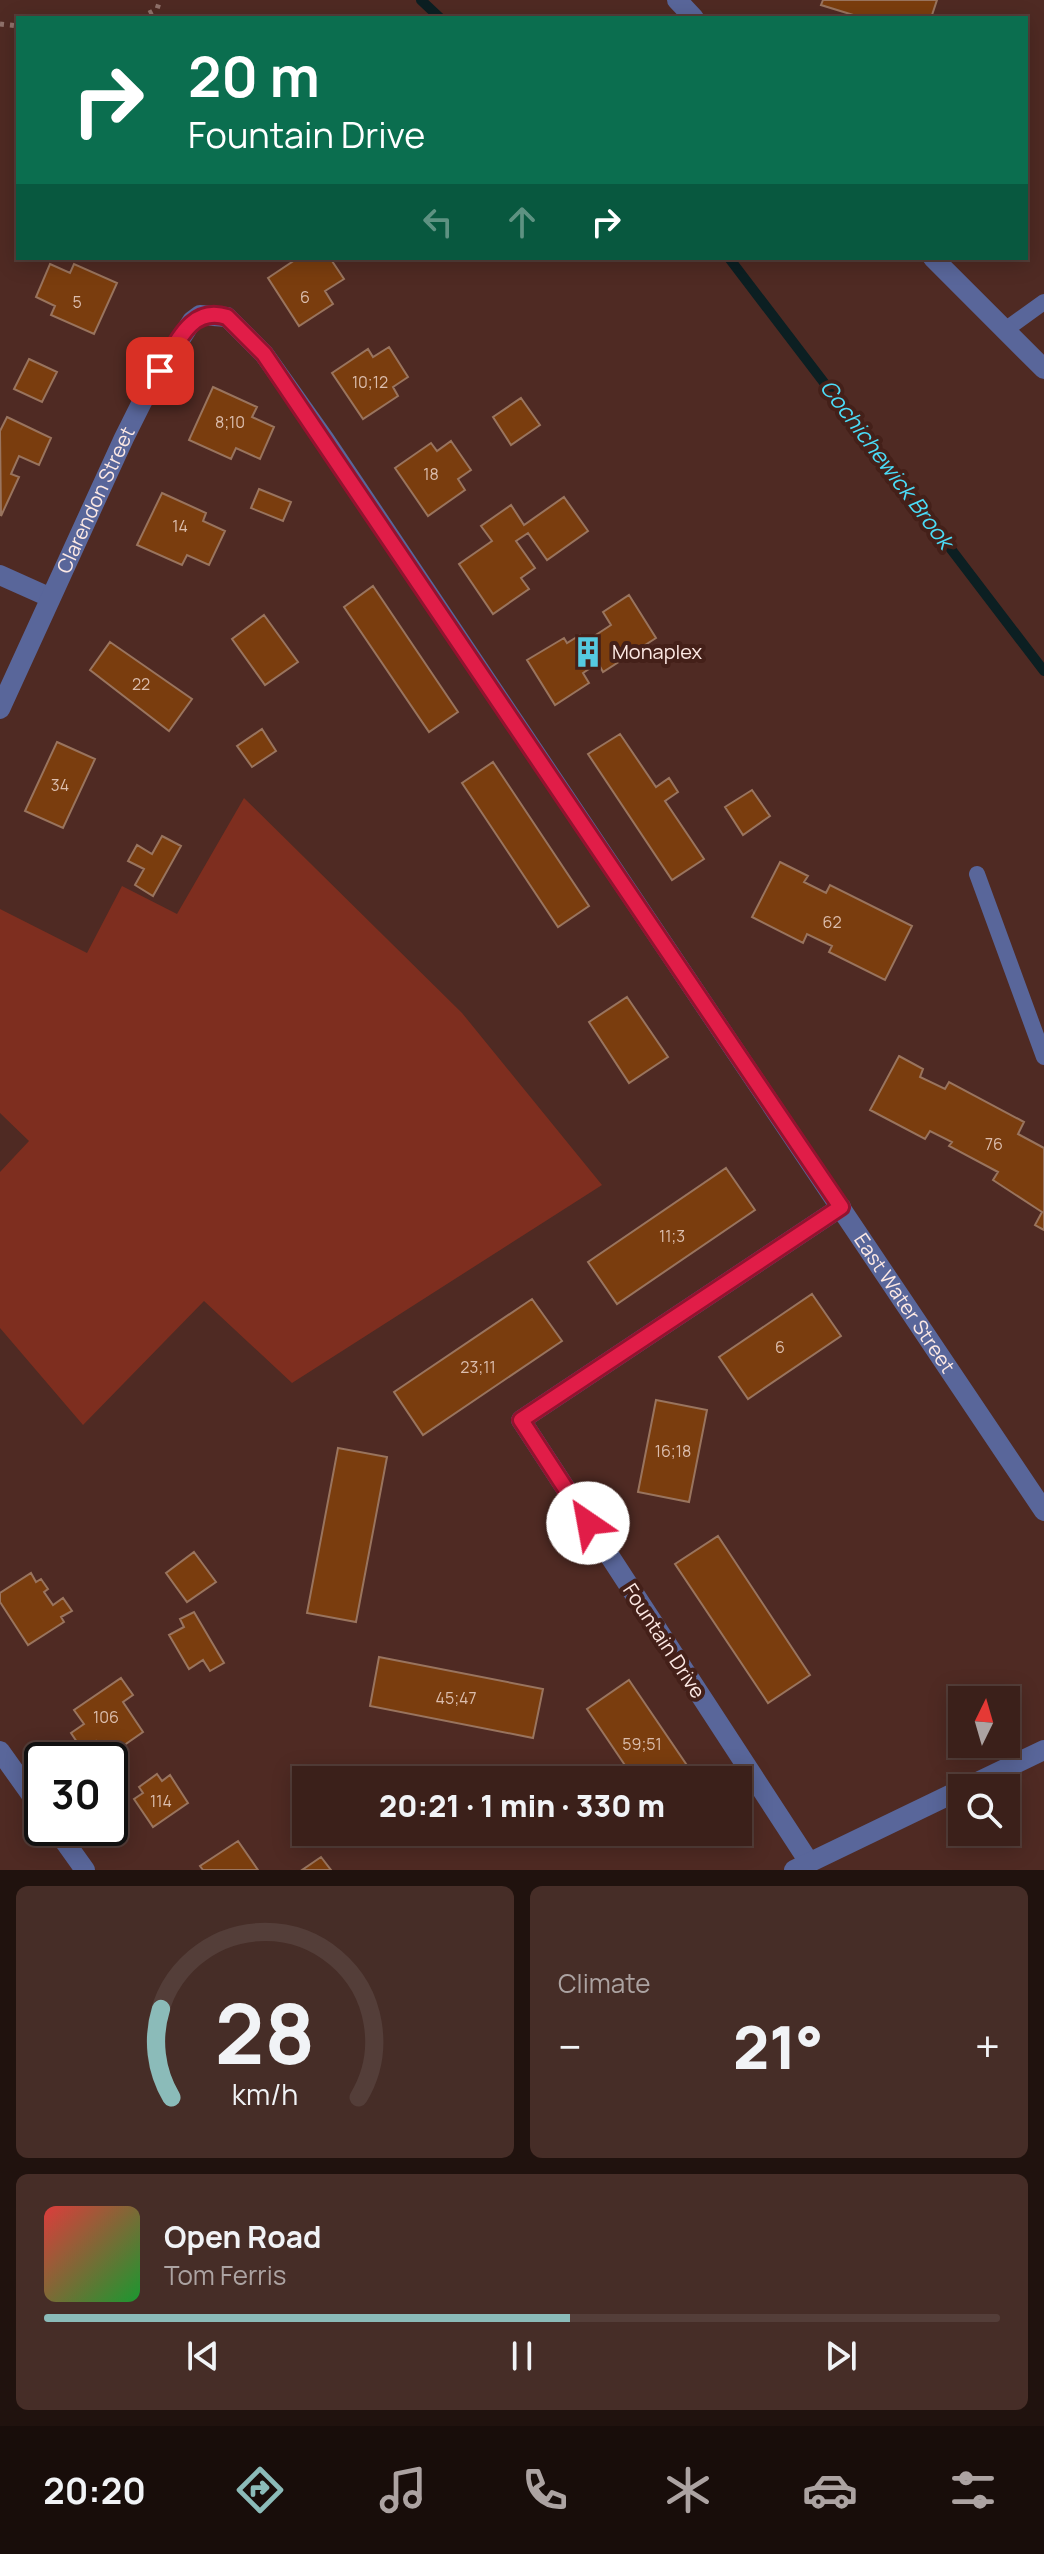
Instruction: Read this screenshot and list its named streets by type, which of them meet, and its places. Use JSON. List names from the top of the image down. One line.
{"streets":{"street":["Clarendon Street","East Water Street","Fountain Drive"]},"crossings":[["Clarendon Street","East Water Street"],["East Water Street","Fountain Drive"]],"water":["Cochichewick Brook"],"places":{"building":["Monaplex"]},"house_numbers":["6","5","10;12","8;10","18","14","22","34","62","76","11;3","6","23;11","16;18","45;47","106","59;51","114"],"north":"top","page":{"turn":["20 m","Fountain Drive"],"limit":"30","trip":"20:21 · 1 min · 330 m","tile":"Climate","heat":["−","21°","+"],"song":["Open Road","Tom Ferris"],"tabs":"20:20","gauge":["28","km/h"]}}
